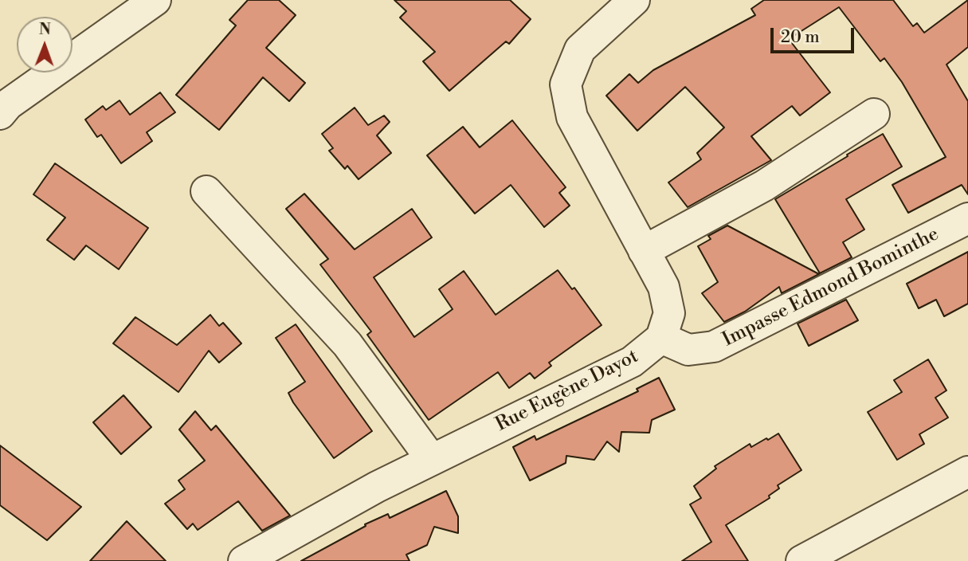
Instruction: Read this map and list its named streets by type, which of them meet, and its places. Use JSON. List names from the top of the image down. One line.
{"streets":{"street":["Impasse Edmond Bominthe","Rue Eugène Dayot"]},"crossings":[["Impasse Edmond Bominthe","Rue Eugène Dayot"]],"scale_bar":"20 m","north":"top"}
